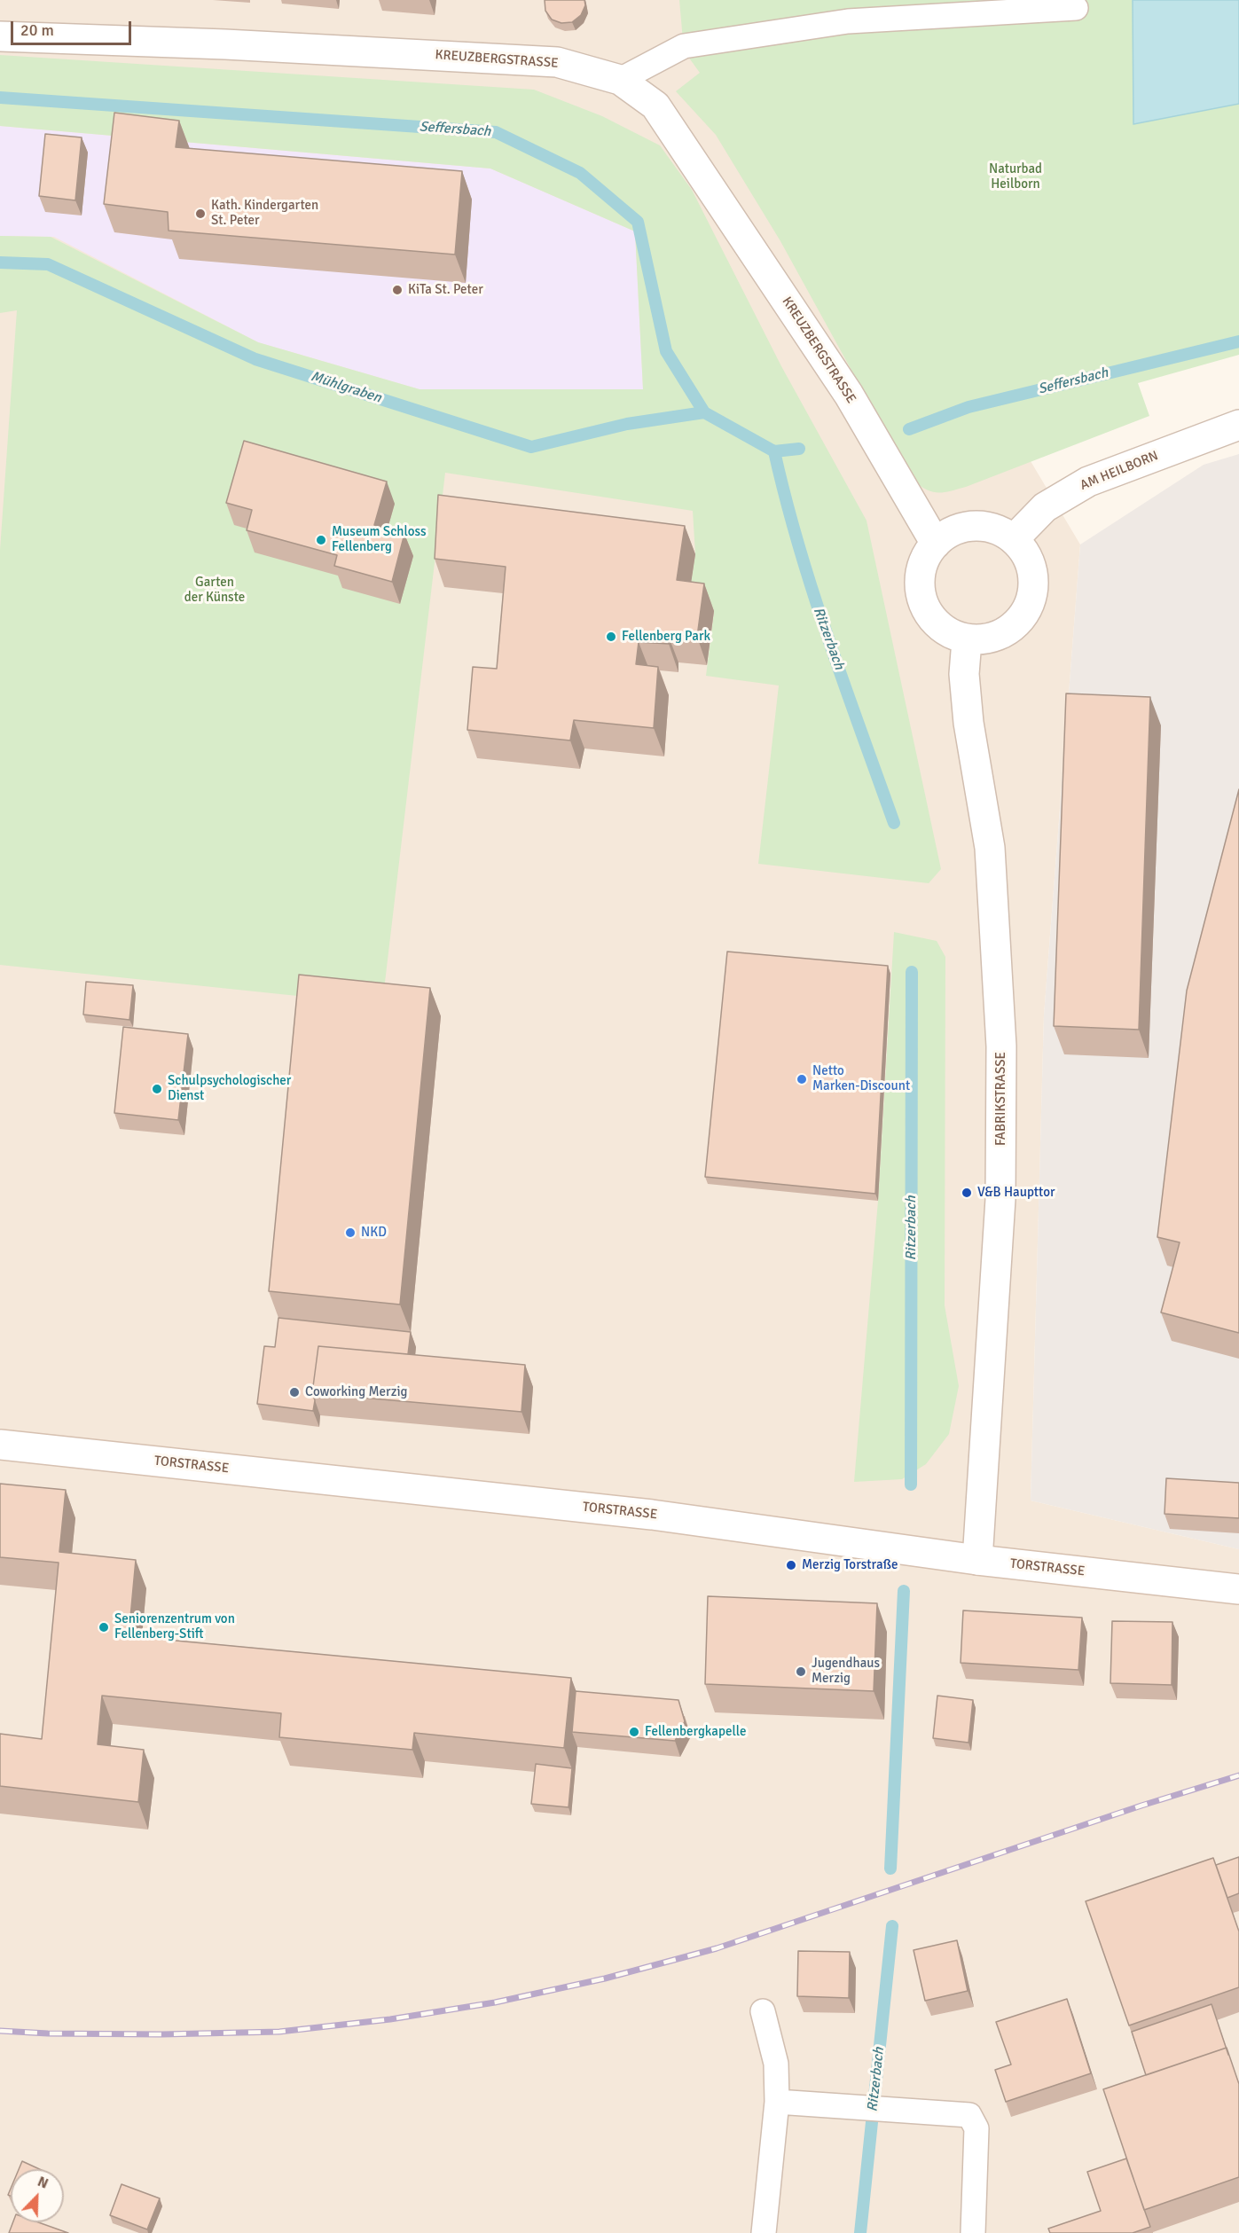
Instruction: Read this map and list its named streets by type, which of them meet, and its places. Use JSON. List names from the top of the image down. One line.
{"streets":{"street":["KREUZBERGSTRASSE","AM HEILBORN","FABRIKSTRASSE","TORSTRASSE"]},"crossings":[["KREUZBERGSTRASSE","AM HEILBORN"],["KREUZBERGSTRASSE","FABRIKSTRASSE"],["AM HEILBORN","FABRIKSTRASSE"],["FABRIKSTRASSE","TORSTRASSE"]],"water":["Seffersbach","Mühlgraben","Ritzerbach"],"parks":["Naturbad Heilborn","Garten der Künste"],"places":["Kath. Kindergarten St. Peter","KiTa St. Peter","Museum Schloss Fellenberg","Fellenberg Park","Netto Marken-Discount","Schulpsychologischer Dienst","V&B Haupttor","NKD","Coworking Merzig","Merzig Torstraße","Seniorenzentrum von Fellenberg-Stift","Jugendhaus Merzig","Fellenbergkapelle"],"scale_bar":"20 m","north":"top right"}
